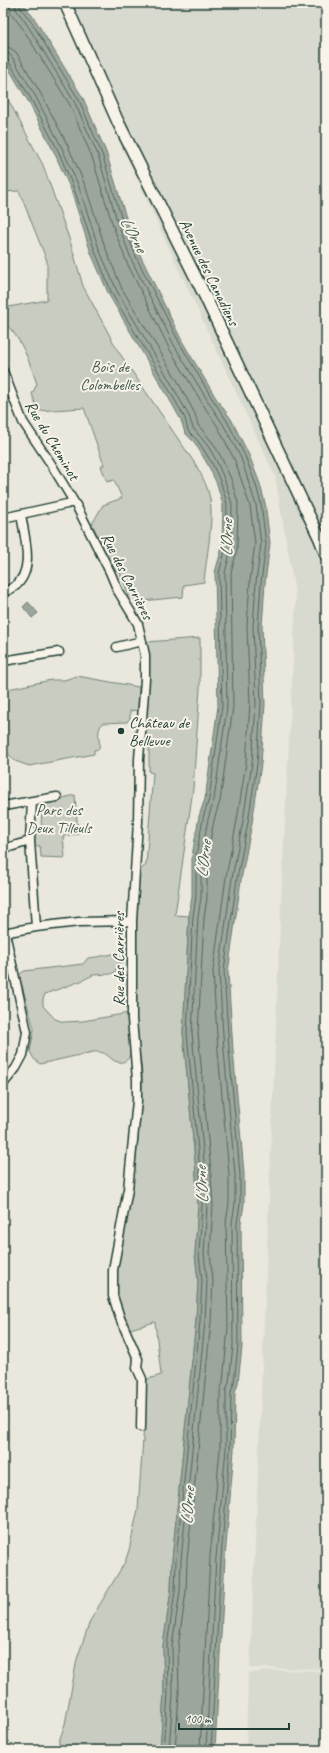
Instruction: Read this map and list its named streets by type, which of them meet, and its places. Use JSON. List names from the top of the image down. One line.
{"streets":{"street":["Avenue des Canadiens","Rue du Cheminot","Rue des Carrières"]},"crossings":[["Rue du Cheminot","Rue des Carrières"]],"water":["L'Orne"],"parks":["Bois de Colombelles","Parc des Deux Tilleuls"],"places":["Château de Bellevue"],"scale_bar":"100 m"}
